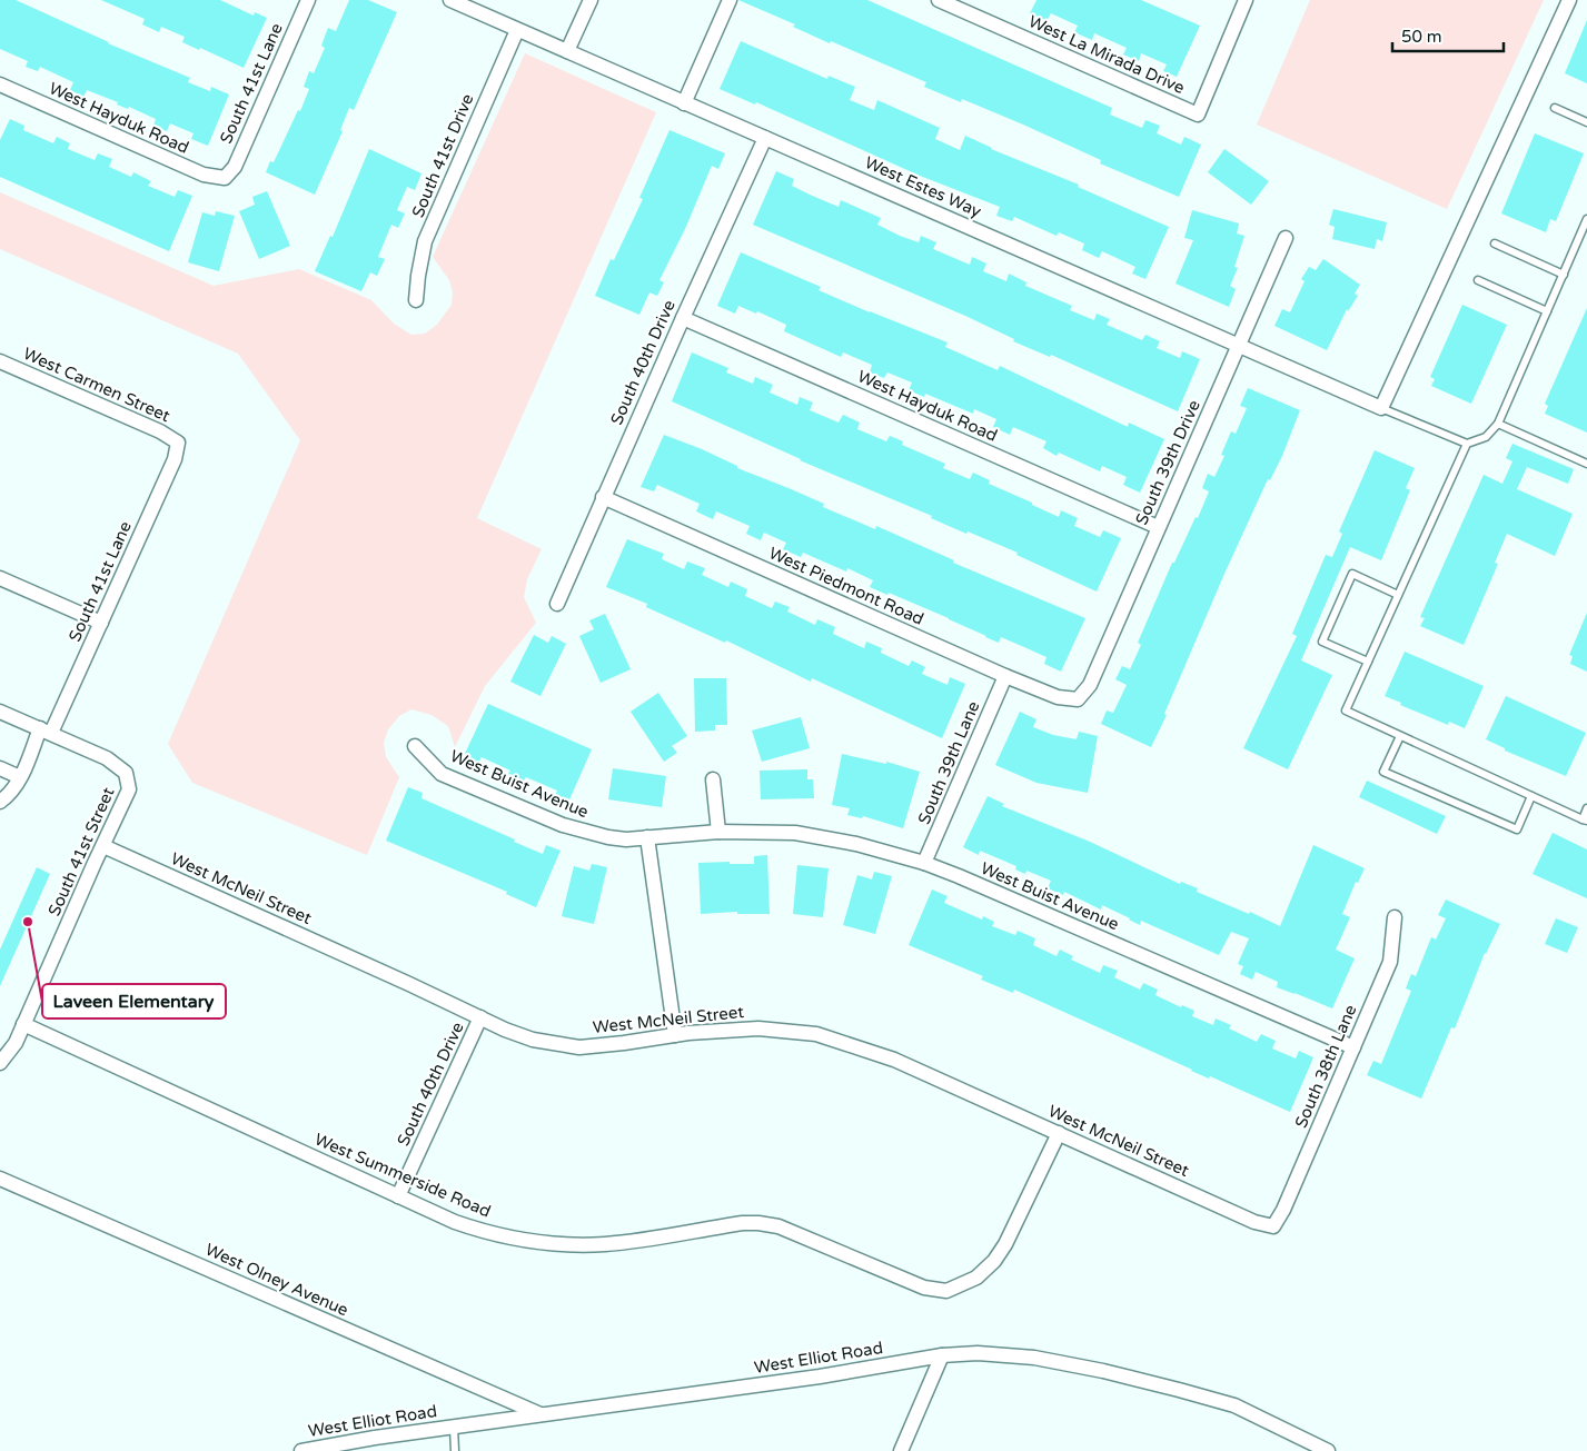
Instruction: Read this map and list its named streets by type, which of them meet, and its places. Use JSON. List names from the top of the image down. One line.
{"streets":{"street":["West La Mirada Drive","South 41st Lane","West Hayduk Road","South 41st Drive","West Estes Way","South 40th Drive","West Carmen Street","South 39th Drive","West Piedmont Road","South 39th Lane","West Buist Avenue","South 41st Street","West McNeil Street","South 38th Lane","West Summerside Road","West Olney Avenue","West Elliot Road"]},"crossings":[["South 41st Lane","West Hayduk Road"],["South 41st Lane","West Carmen Street"],["South 41st Lane","South 41st Street"],["West Hayduk Road","South 40th Drive"],["West Hayduk Road","South 39th Drive"],["South 41st Drive","West Estes Way"],["West Estes Way","South 40th Drive"],["West Estes Way","South 39th Drive"],["South 40th Drive","West Piedmont Road"],["South 40th Drive","West McNeil Street"],["South 40th Drive","West Summerside Road"],["South 39th Drive","West Piedmont Road"],["West Piedmont Road","South 39th Lane"],["South 39th Lane","West Buist Avenue"],["West Buist Avenue","South 38th Lane"],["South 41st Street","West McNeil Street"],["South 41st Street","West Summerside Road"],["West McNeil Street","South 38th Lane"],["West McNeil Street","West Summerside Road"],["West Olney Avenue","West Elliot Road"]],"places":["Laveen Elementary"],"scale_bar":"50 m"}
